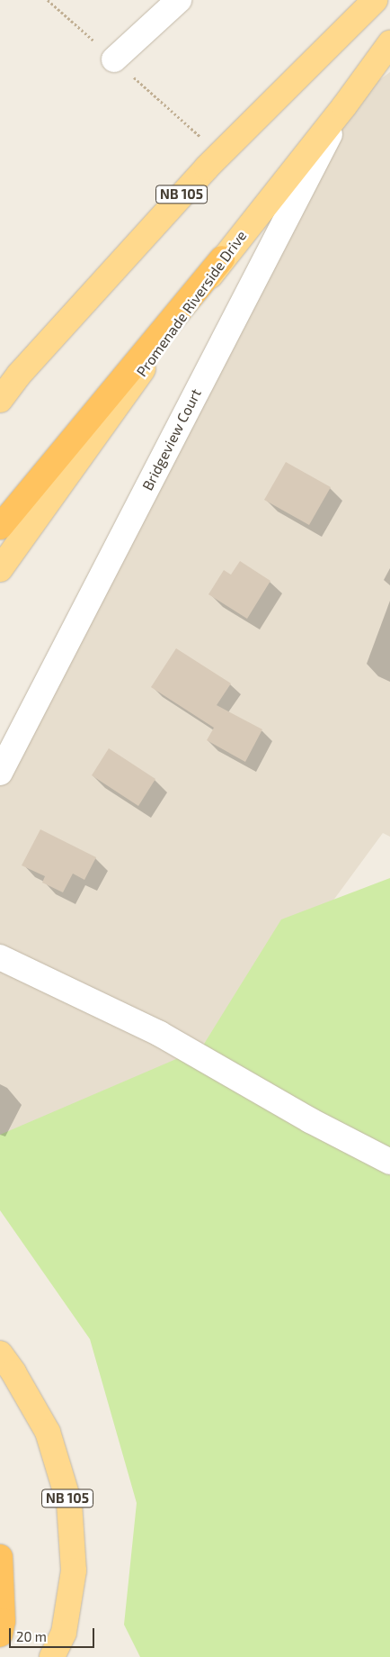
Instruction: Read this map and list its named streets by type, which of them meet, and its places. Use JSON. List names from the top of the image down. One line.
{"streets":{"main road":["NB 105","Promenade Riverside Drive"],"street":["Bridgeview Court"]},"crossings":[["Promenade Riverside Drive","Bridgeview Court"]],"scale_bar":"20 m"}
